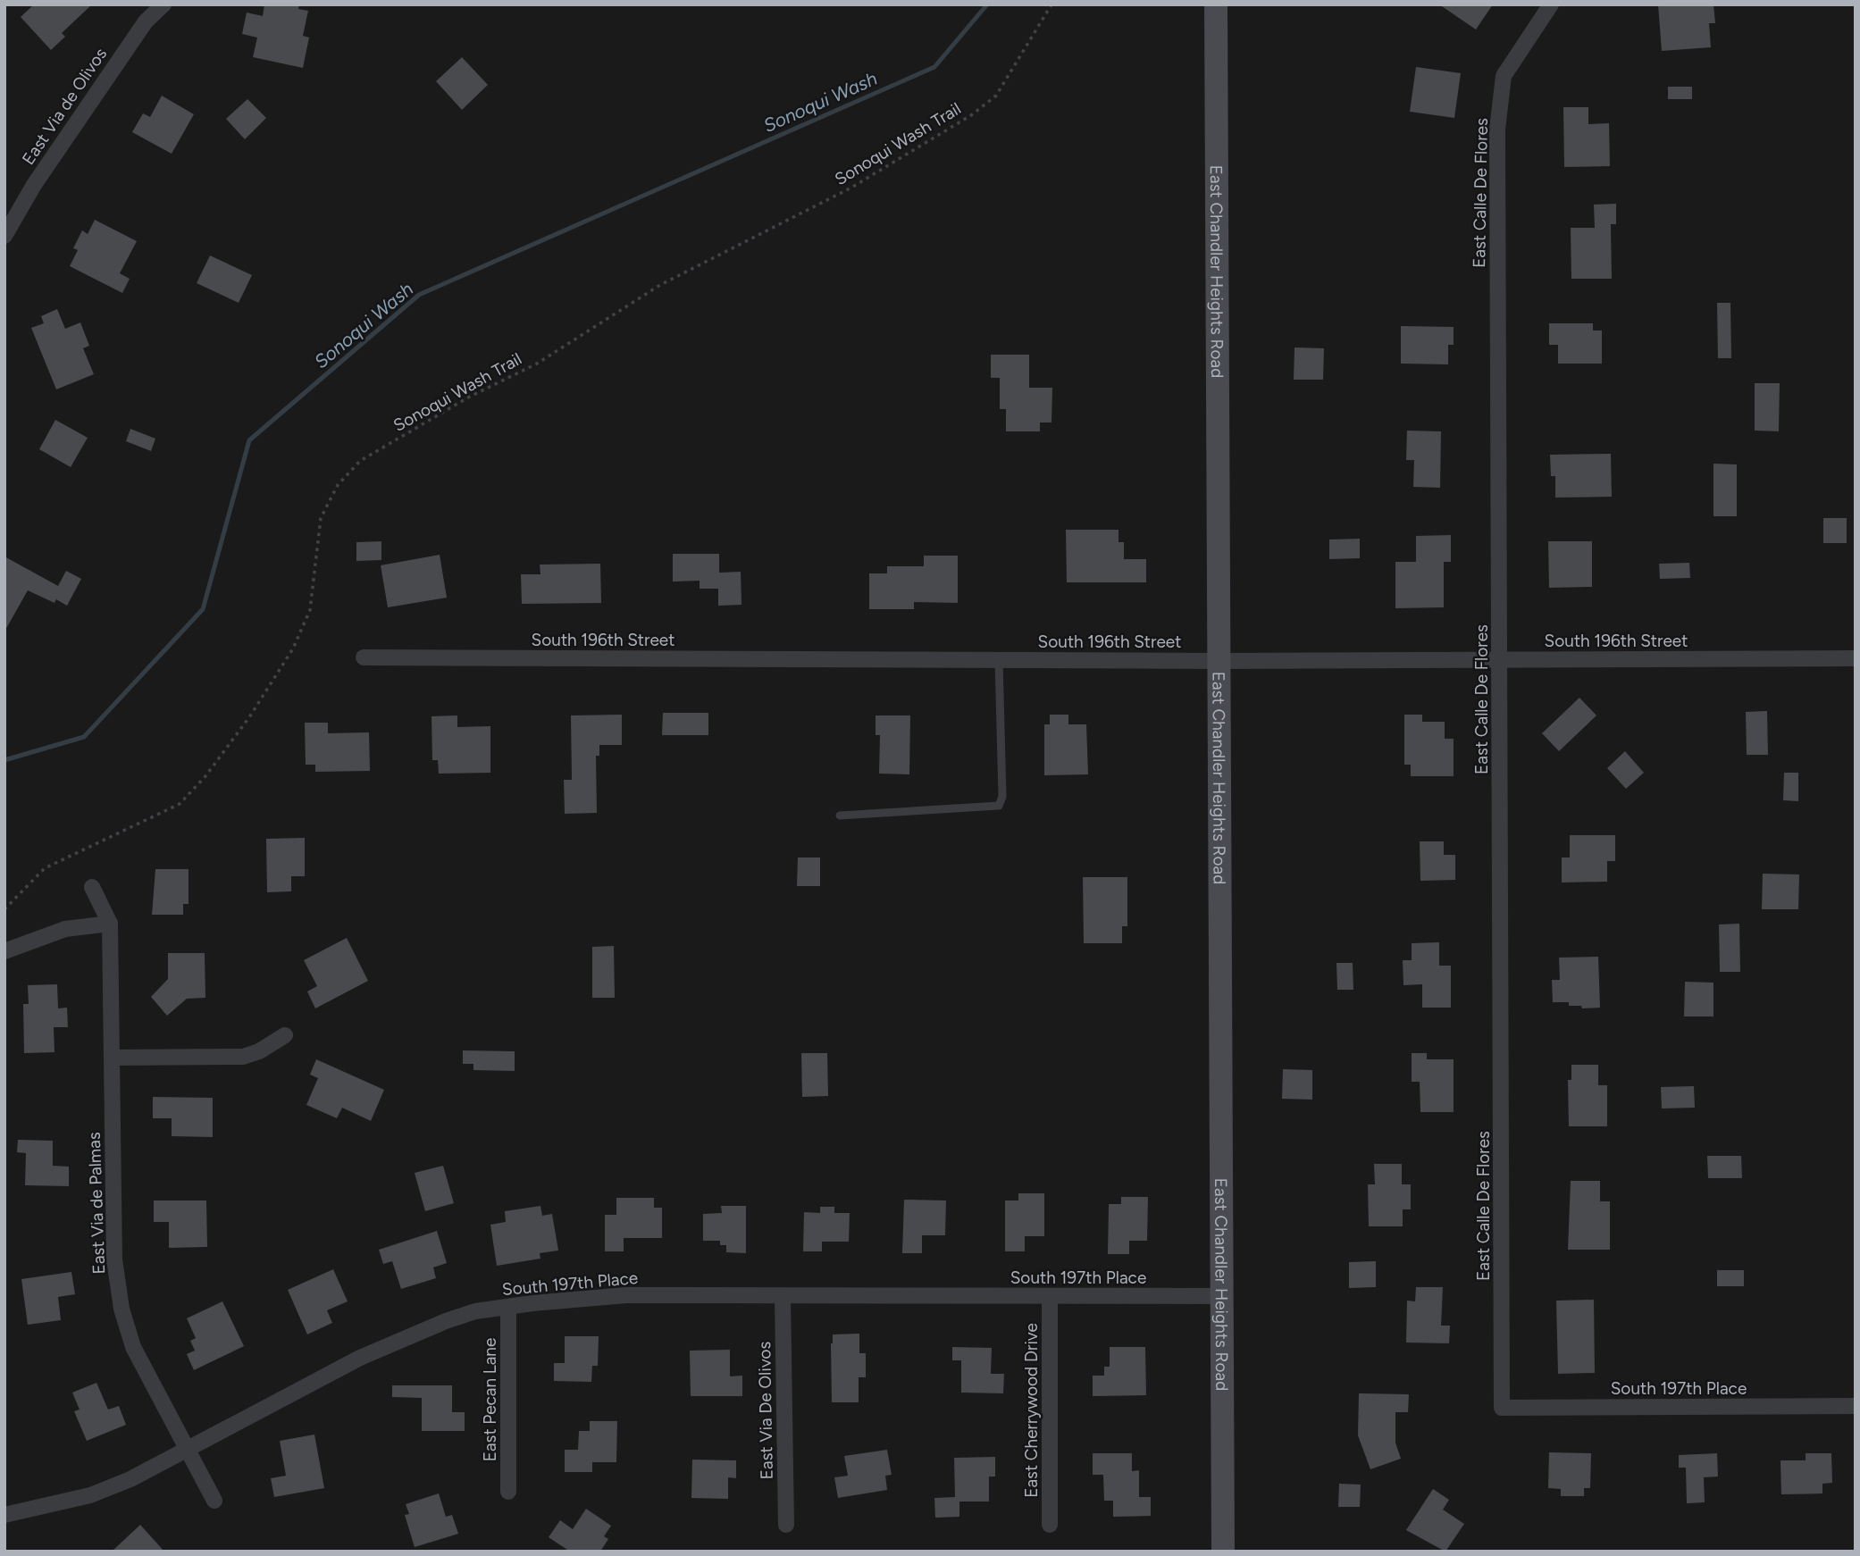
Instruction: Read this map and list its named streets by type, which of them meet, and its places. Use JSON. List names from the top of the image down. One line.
{"streets":{"main road":["East Chandler Heights Road"],"street":["East Via de Olivos","East Calle De Flores","South 196th Street","East Via de Palmas","South 197th Place","East Pecan Lane","East Via De Olivos","East Cherrywood Drive"],"path":["Sonoqui Wash Trail"]},"crossings":[["East Calle De Flores","South 196th Street"],["East Calle De Flores","South 197th Place"],["East Chandler Heights Road","South 196th Street"],["East Chandler Heights Road","South 197th Place"],["East Via de Palmas","South 197th Place"],["South 197th Place","East Pecan Lane"],["South 197th Place","East Via De Olivos"],["South 197th Place","East Cherrywood Drive"]],"water":["Sonoqui Wash"]}
